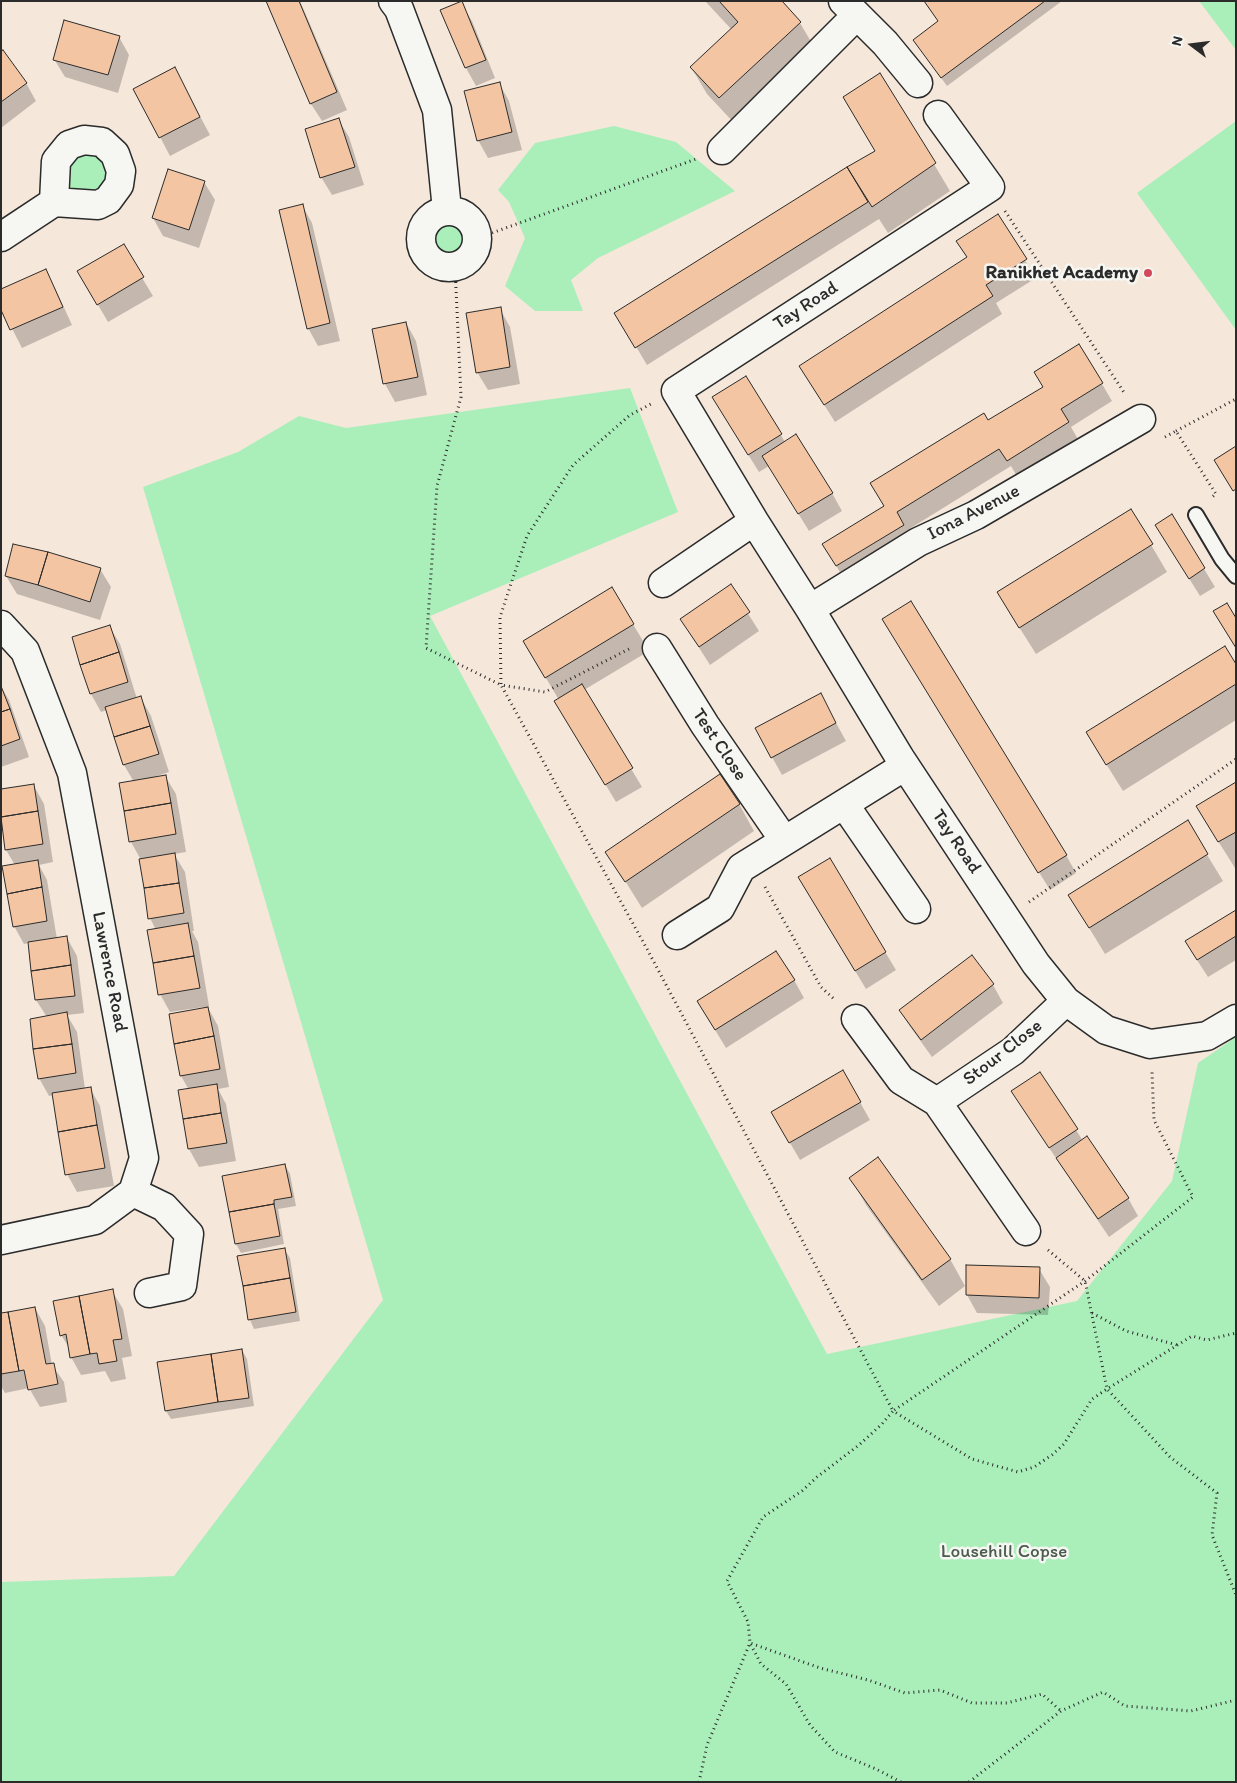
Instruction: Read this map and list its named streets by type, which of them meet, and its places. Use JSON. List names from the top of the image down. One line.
{"streets":{"street":["Tay Road","Iona Avenue","Test Close","Lawrence Road","Stour Close"]},"crossings":[["Tay Road","Iona Avenue"],["Tay Road","Stour Close"]],"parks":["Lousehill Copse"],"places":["Ranikhet Academy"],"north":"left"}
